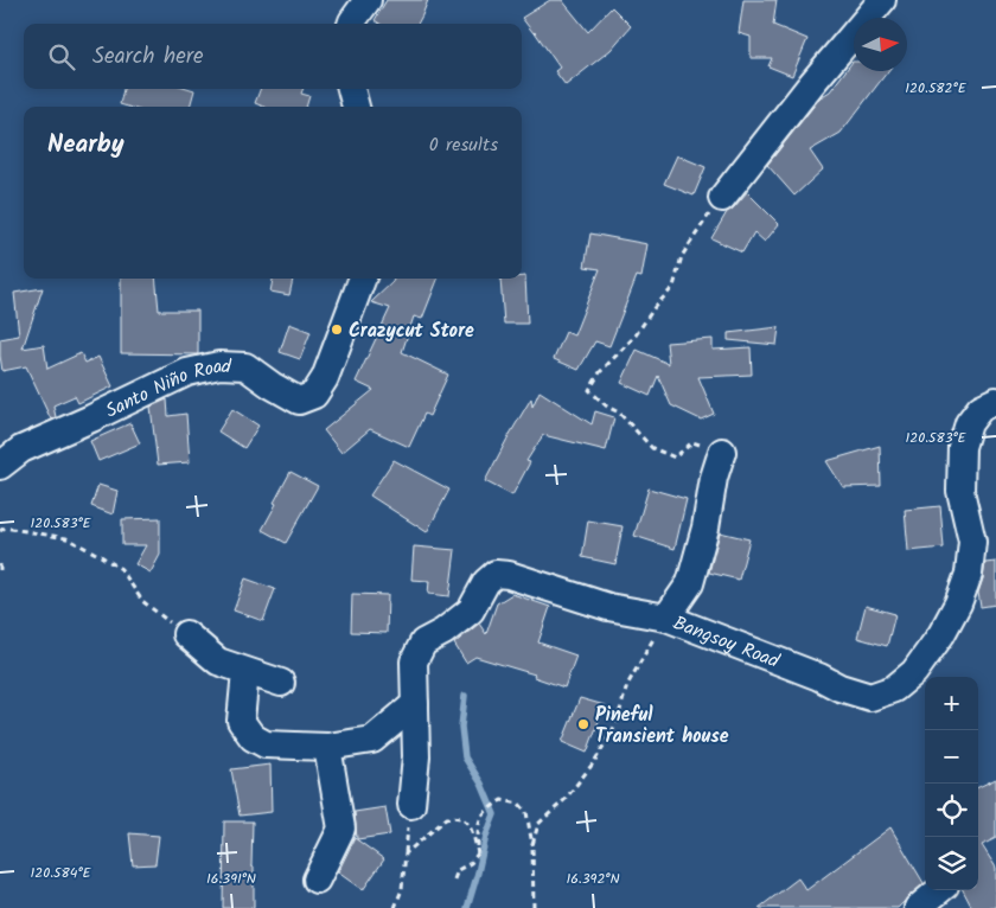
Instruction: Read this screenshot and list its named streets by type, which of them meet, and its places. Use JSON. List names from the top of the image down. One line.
{"streets":{"street":["Santo Niño Road","Bangsoy Road"]},"places":["Crazycut Store","Pineful Transient house"],"north":"right","page":{"search":"Search here","heading":["Nearby","0 results"],"map_buttons":["+","−"]},"coordinates":["120.582°E","120.583°E","120.584°E","16.391°N","16.392°N"]}
